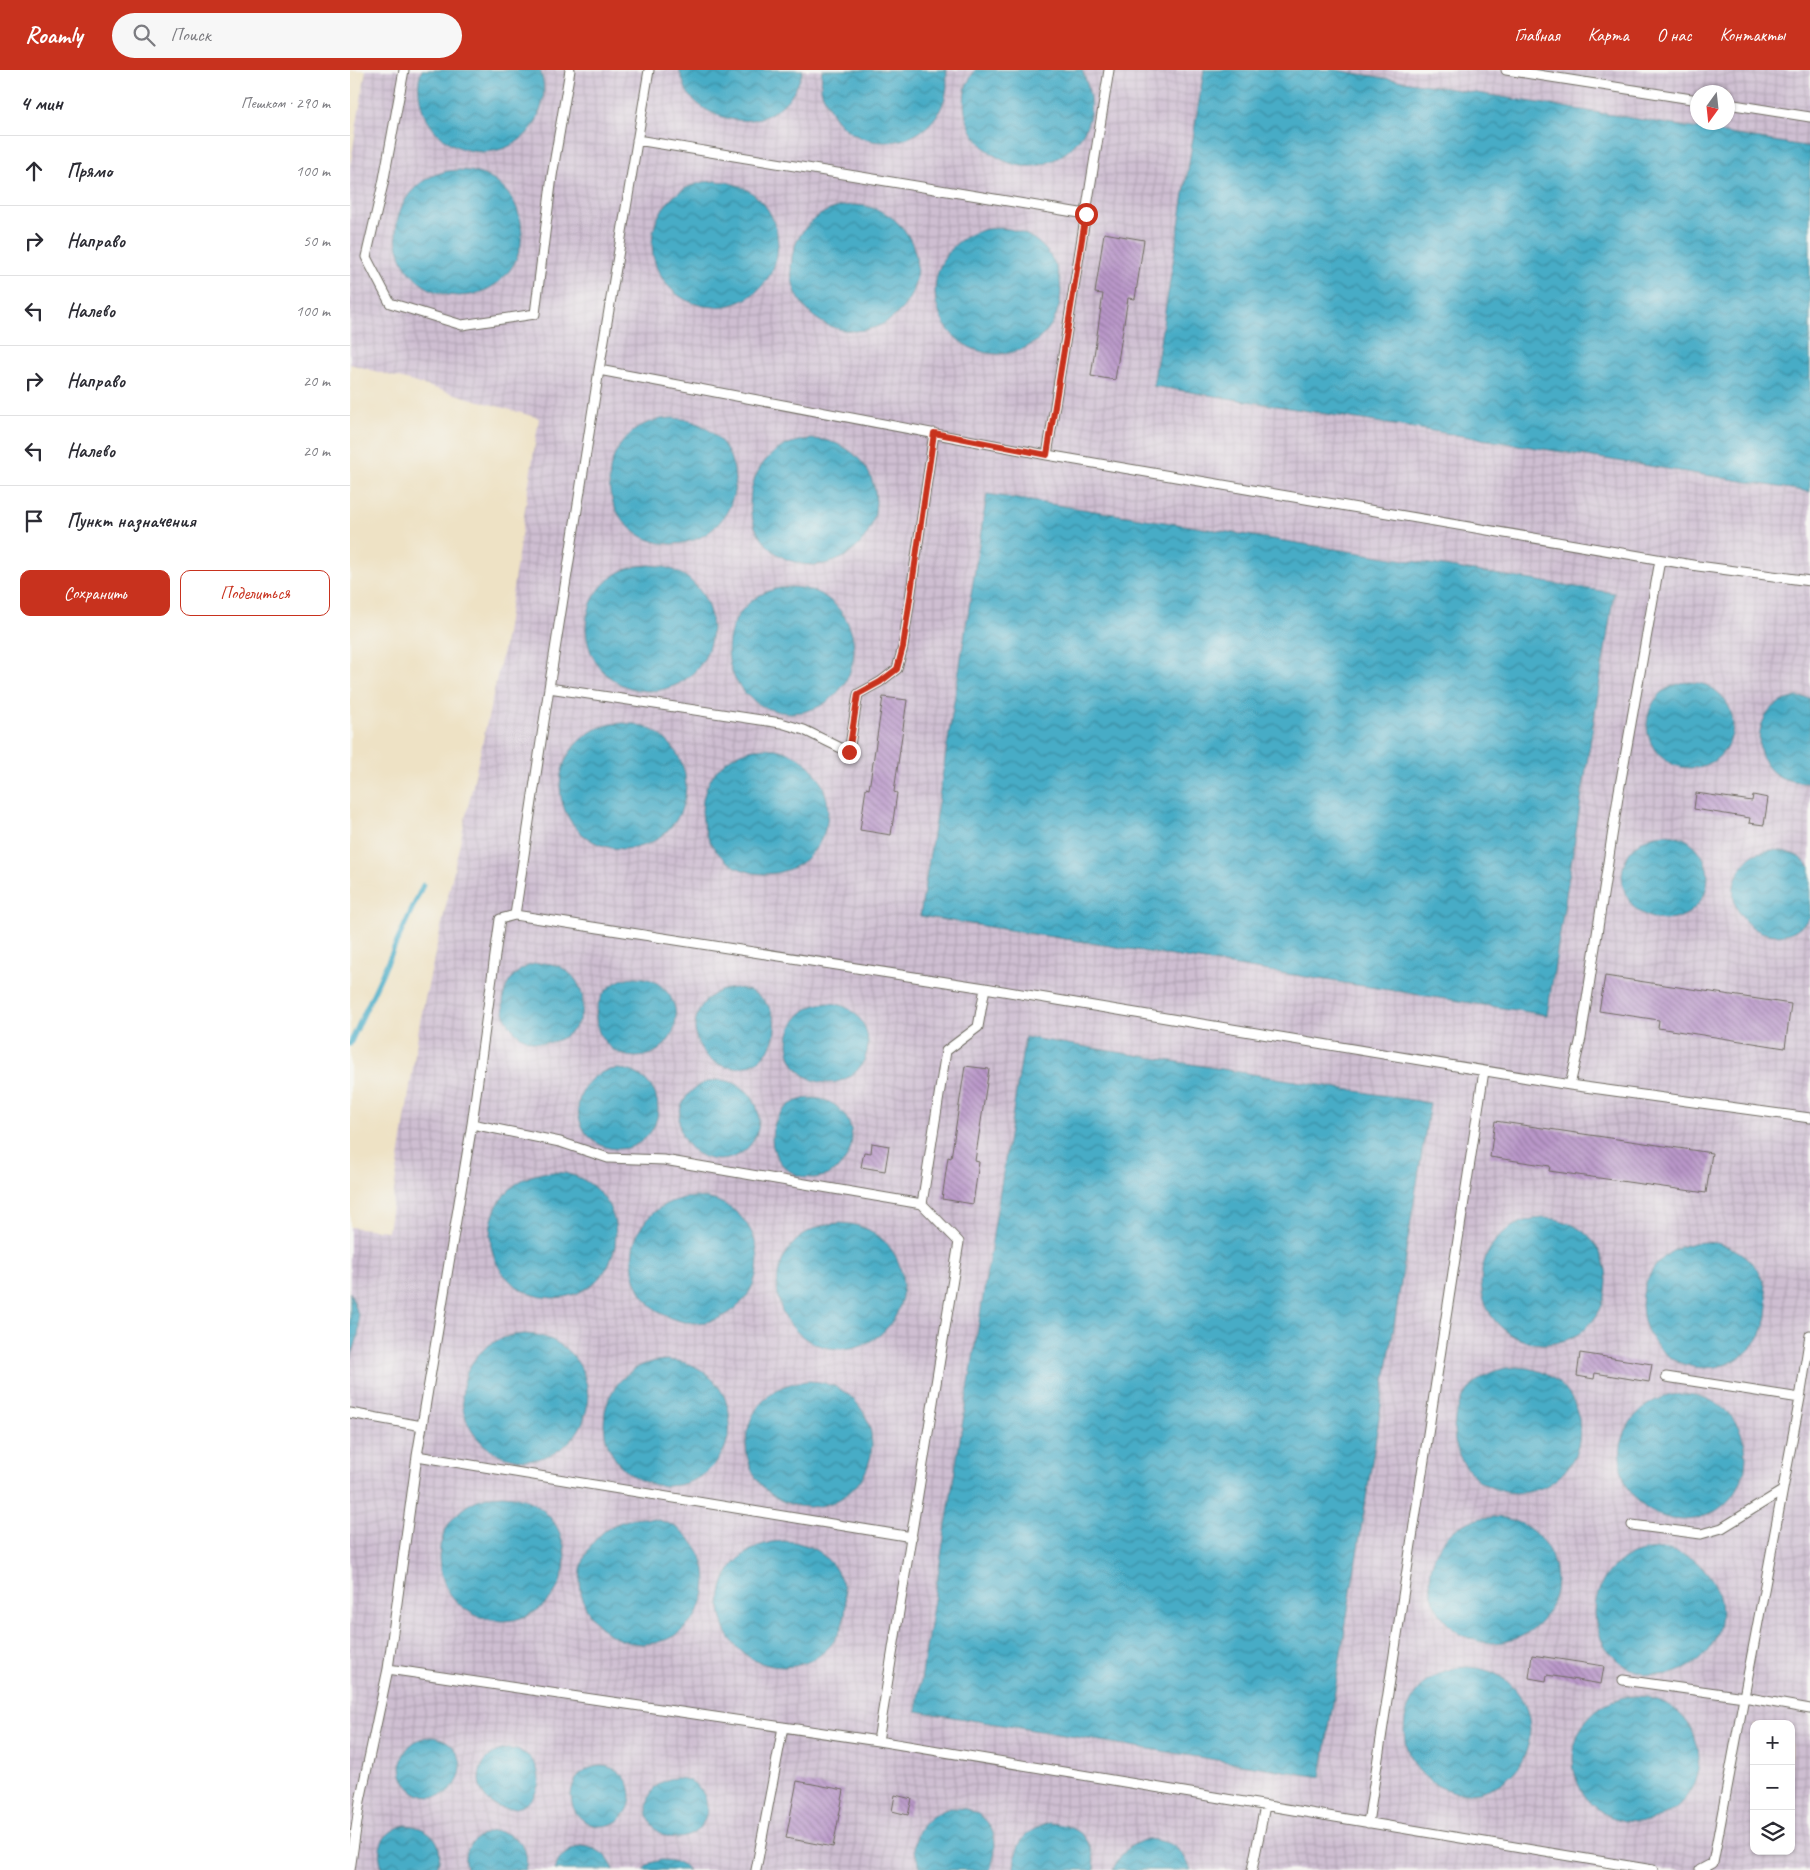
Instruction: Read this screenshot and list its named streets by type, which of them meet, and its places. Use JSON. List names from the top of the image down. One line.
{"north":"bottom","page":{"header":"Roamly","search":"Поиск","nav":["Главная","Карта","О нас","Контакты"],"heading":["4 мин","Пешком · 290 m"],"list":[["Прямо","100 m"],["Направо","50 m"],["Налево","100 m"],["Направо","20 m"],["Налево","20 m"],"Пункт назначения"],"buttons":["Сохранить","Поделиться"],"map_buttons":["+","−"]}}
